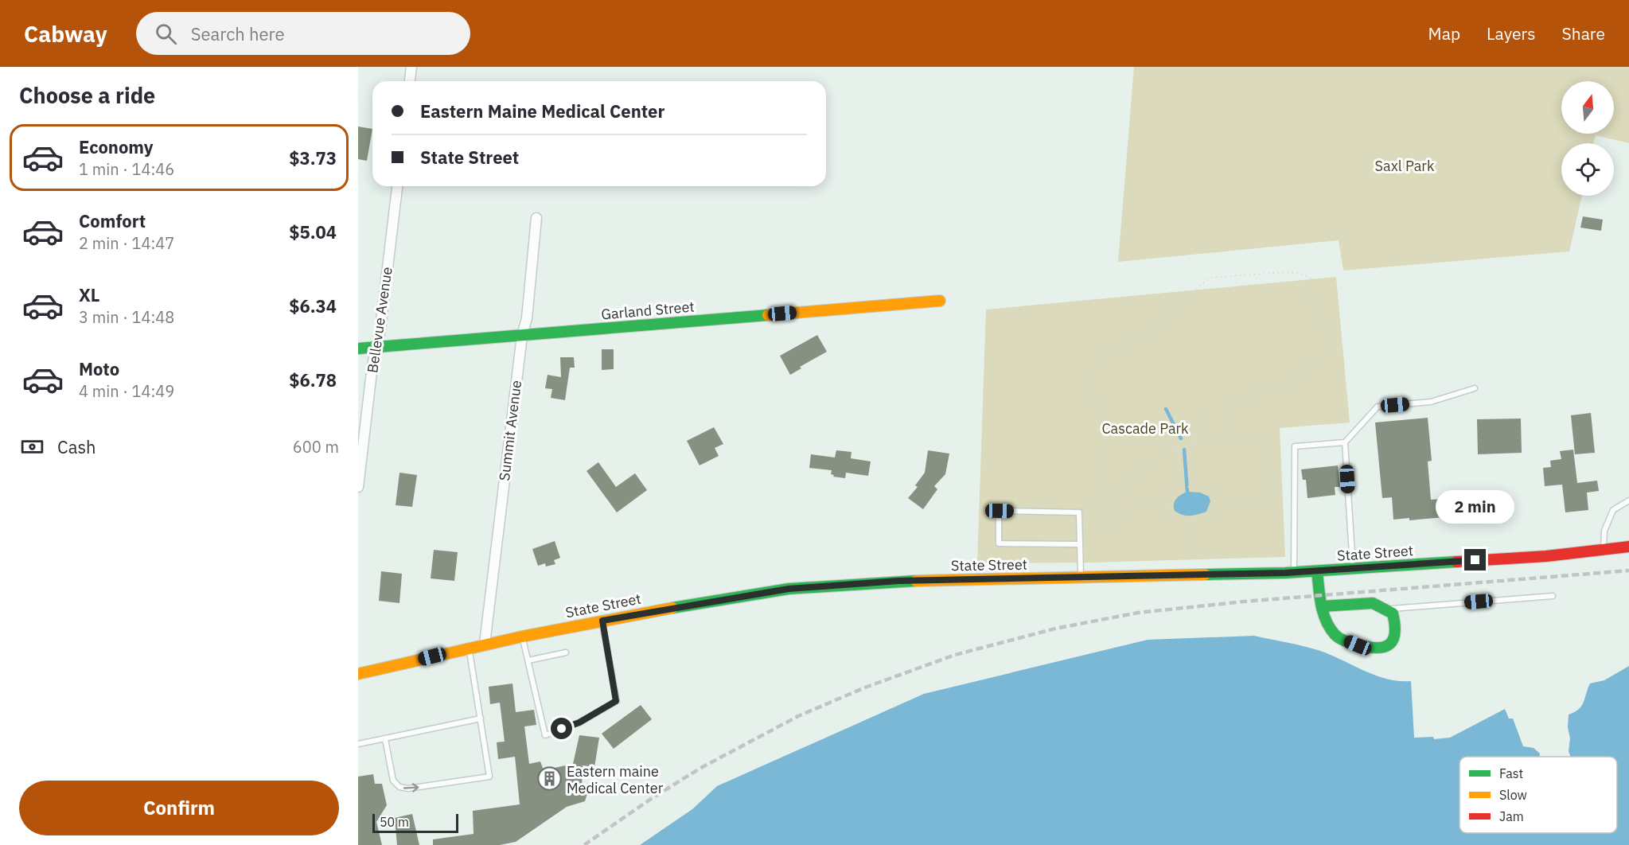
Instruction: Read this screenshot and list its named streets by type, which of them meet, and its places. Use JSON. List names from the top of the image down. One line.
{"streets":{"main road":["Garland Street","State Street"],"street":["Bellevue Avenue","Summit Avenue"]},"crossings":[["Garland Street","Bellevue Avenue"],["Garland Street","Summit Avenue"],["Summit Avenue","State Street"]],"parks":["Saxl Park","Cascade Park"],"places":{"building":["Eastern maine Medical Center"]},"legend":["Fast","Slow","Jam"],"scale_bar":"50 m","north":"top","page":{"header":"Cabway","search":"Search here","nav":["Map","Layers","Share"],"heading":"Choose a ride","banner":["Eastern Maine Medical Center","State Street"],"list":[{"name":"Economy","note":"1 min · 14:46","value":"$3.73"},{"name":"Comfort","note":"2 min · 14:47","value":"$5.04"},{"name":"XL","note":"3 min · 14:48","value":"$6.34"},{"name":"Moto","note":"4 min · 14:49","value":"$6.78"}],"pay":["Cash","600 m"],"bubble":"2 min","buttons":"Confirm","scale":"50 m"}}
